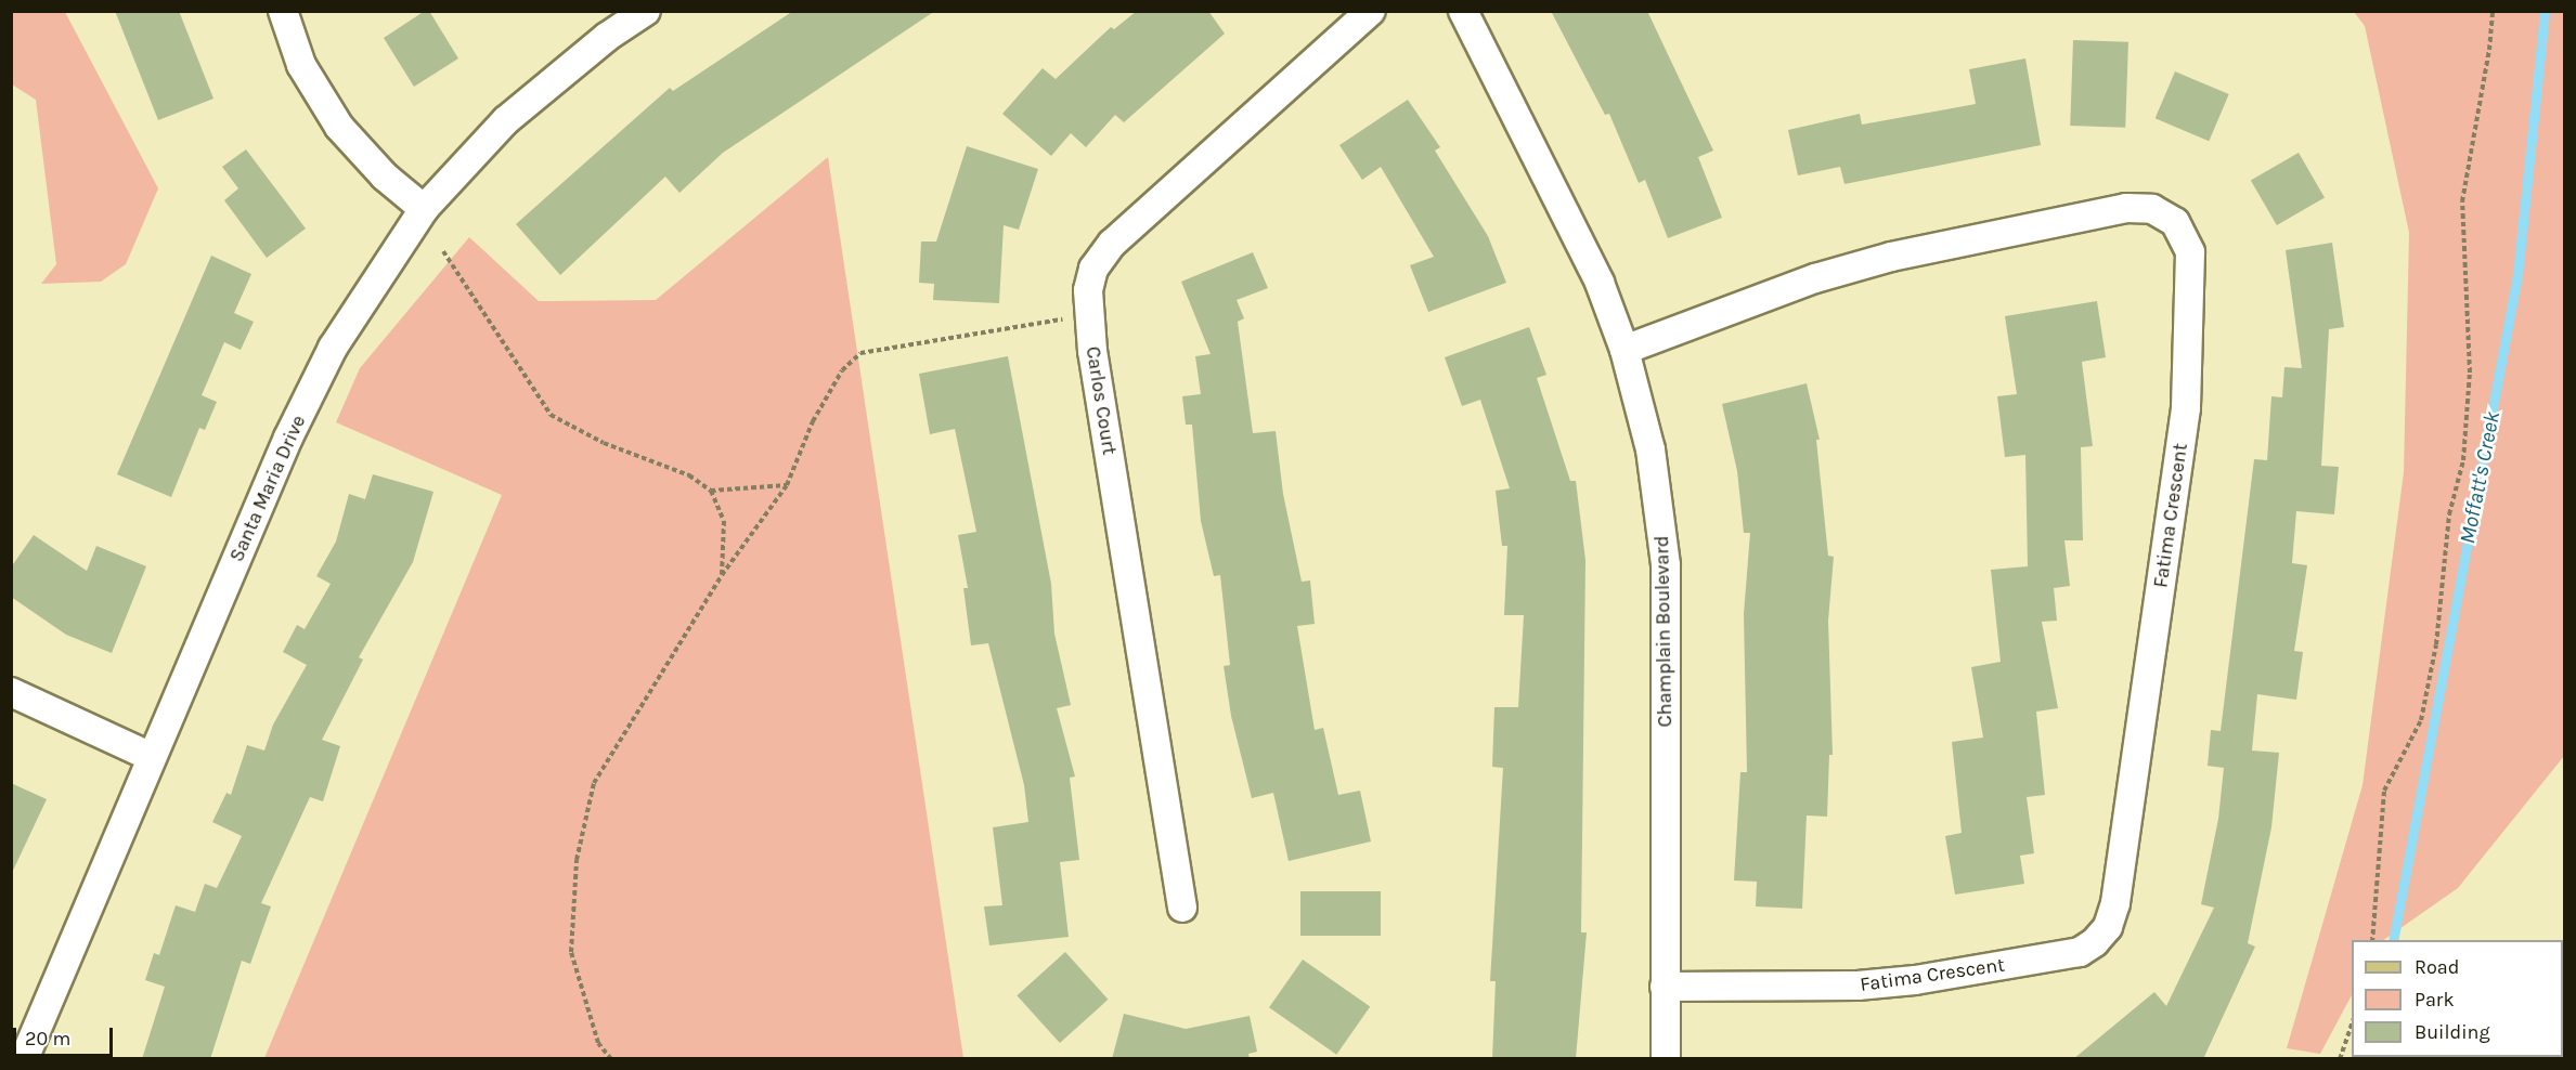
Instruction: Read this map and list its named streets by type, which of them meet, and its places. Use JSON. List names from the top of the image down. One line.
{"streets":{"street":["Carlos Court","Santa Maria Drive","Fatima Crescent","Champlain Boulevard"]},"crossings":[["Fatima Crescent","Champlain Boulevard"]],"water":["Moffatt's Creek"],"legend":["Road","Park","Building"],"scale_bar":"20 m"}
